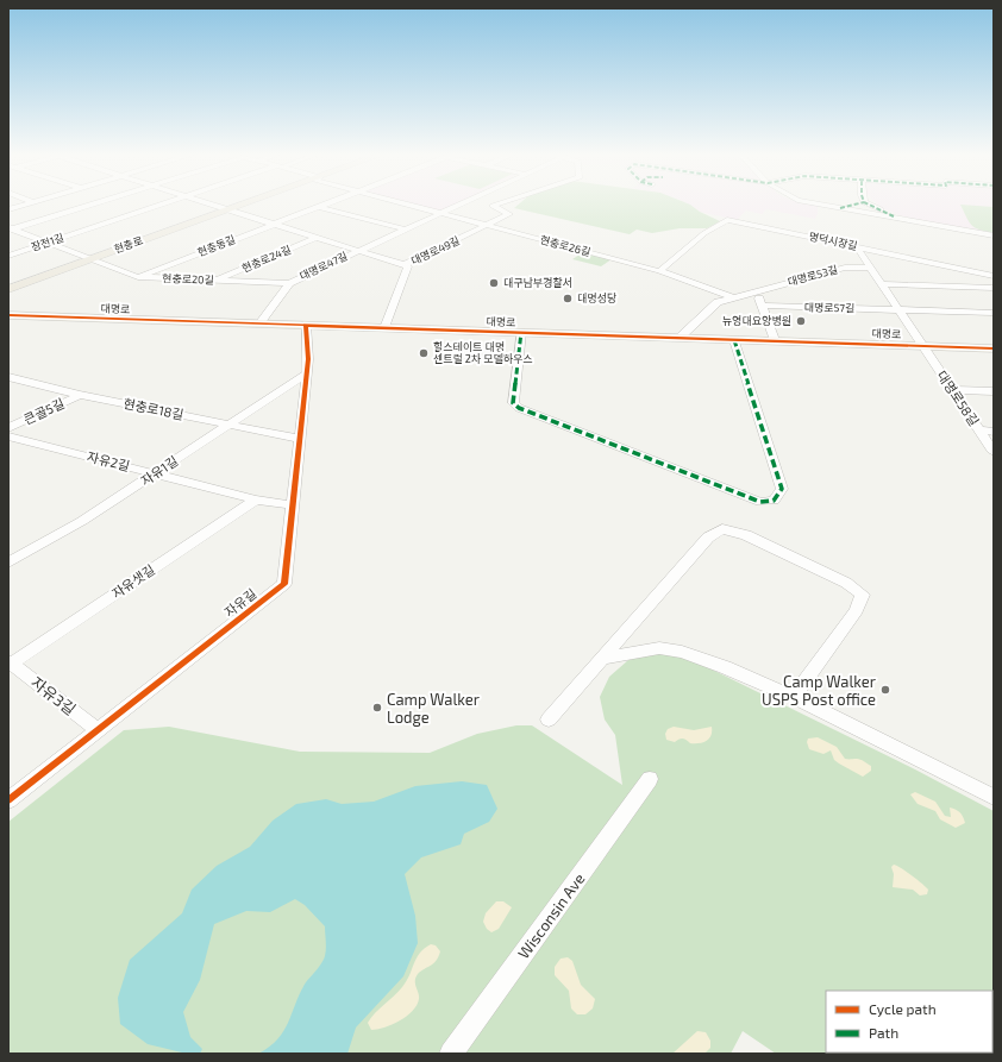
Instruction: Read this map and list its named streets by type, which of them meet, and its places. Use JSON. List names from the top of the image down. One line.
{"streets":{"main road":["현충로","대명로"],"street":["명덕시장길","장전1길","현충동길","현충로26길","대명로49길","현충로24길","대명로47길","대명로53길","현충로20길","대명로57길","대명로58길","현충로18길","큰골5길","자유2길","자유1길","자유샛길","자유길","자유3길","Wisconsin Ave"]},"crossings":[["명덕시장길","현충로26길"],["장전1길","현충로20길"],["현충로","현충로24길"],["현충로","현충로20길"],["현충동길","현충로24길"],["현충동길","현충로20길"],["현충로26길","대명로49길"],["현충로26길","대명로47길"],["현충로26길","대명로53길"],["대명로49길","현충로24길"],["현충로24길","대명로47길"],["현충로24길","현충로20길"],["대명로47길","현충로20길"],["대명로47길","대명로"],["대명로53길","대명로"],["대명로","대명로58길"],["대명로","자유길"],["현충로18길","큰골5길"],["현충로18길","자유1길"],["현충로18길","자유길"],["자유2길","자유1길"],["자유2길","자유샛길"],["자유2길","자유길"],["자유1길","자유길"],["자유샛길","자유3길"],["자유길","자유3길"]],"places":["대구남부경찰서","대명성당","뉴영대요양병원","힐스테이트 대명 센트럴 2차 모델하우스","Camp Walker USPS Post office","Camp Walker Lodge"],"legend":["Cycle path","Path"]}
